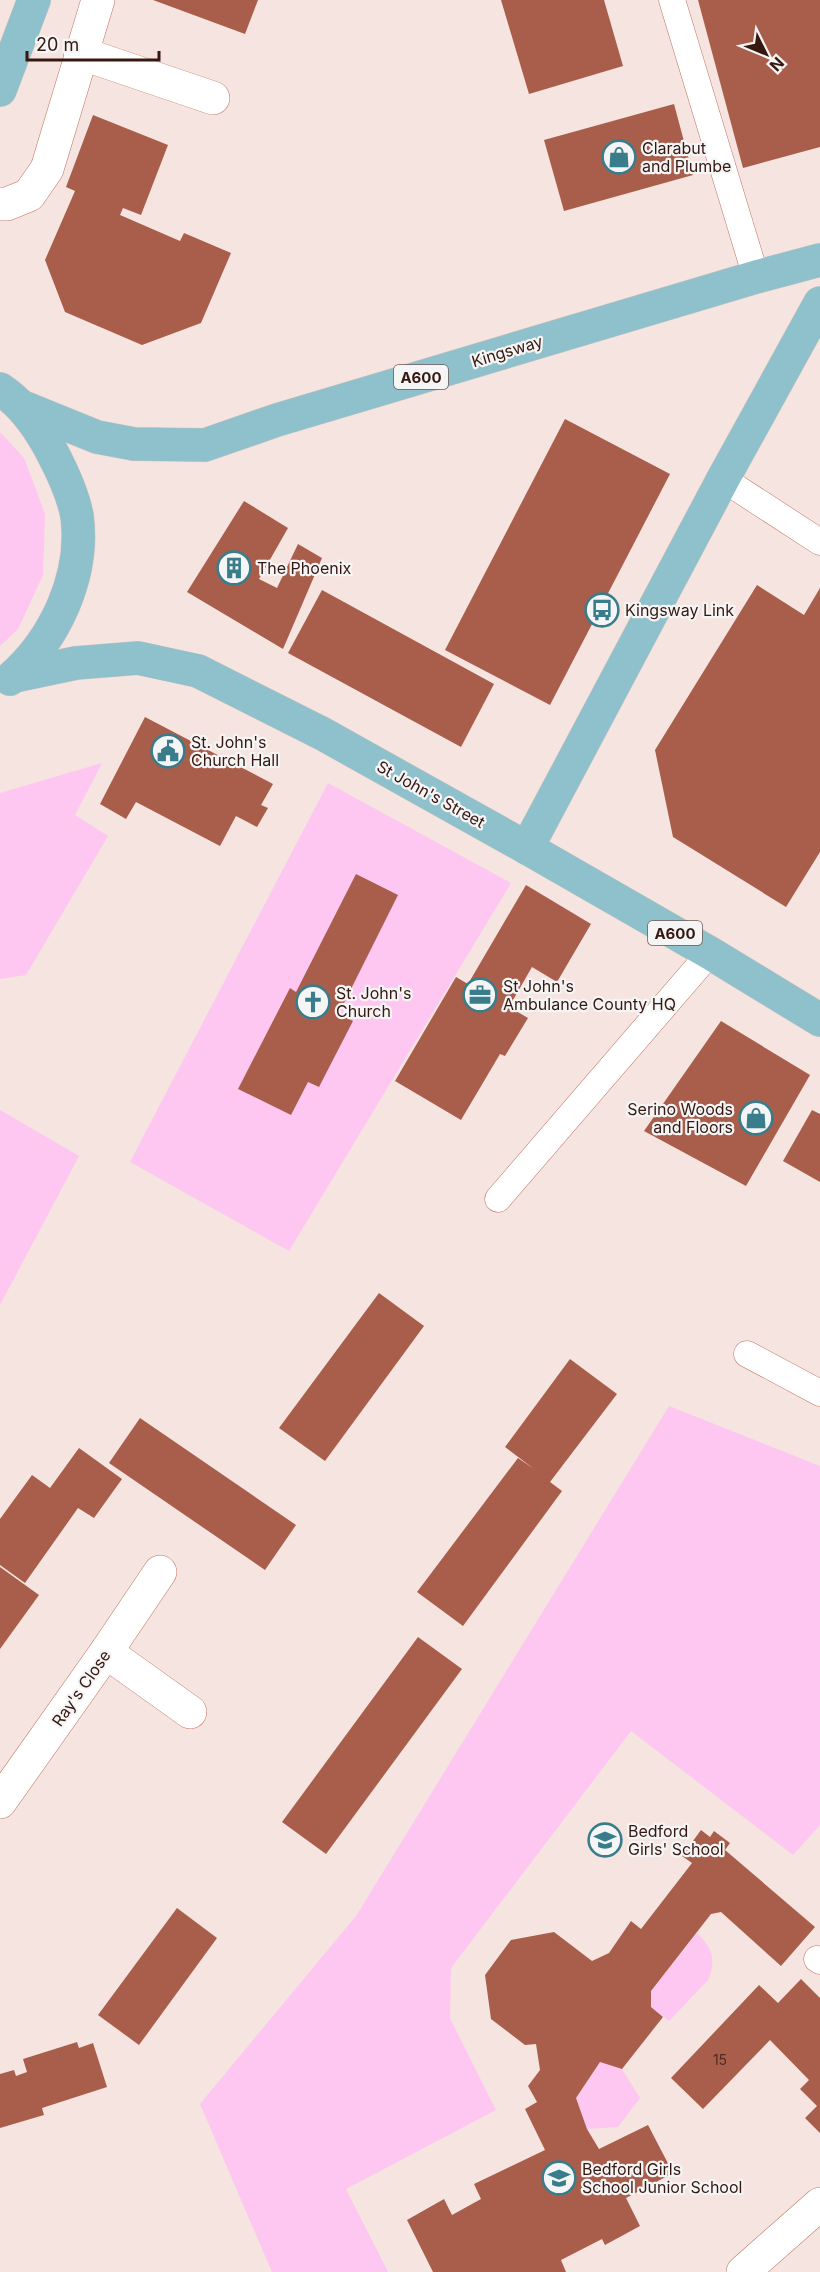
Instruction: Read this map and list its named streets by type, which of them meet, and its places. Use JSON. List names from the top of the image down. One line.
{"streets":{"main road":["Kingsway","A600","St John's Street"],"street":["Ray's Close"]},"crossings":[["Kingsway","A600"],["A600","St John's Street"]],"places":{"shop":["Clarabut and Plumbe","Serino Woods and Floors"],"building":["The Phoenix"],"bus stop":["Kingsway Link"],"public building":["St. John's Church Hall"],"office":["St John's Ambulance County HQ"],"church":["St. John's Church"],"school or university":["Bedford Girls' School","Bedford Girls School Junior School"]},"house_numbers":["15"],"scale_bar":"20 m","north":"bottom right"}
